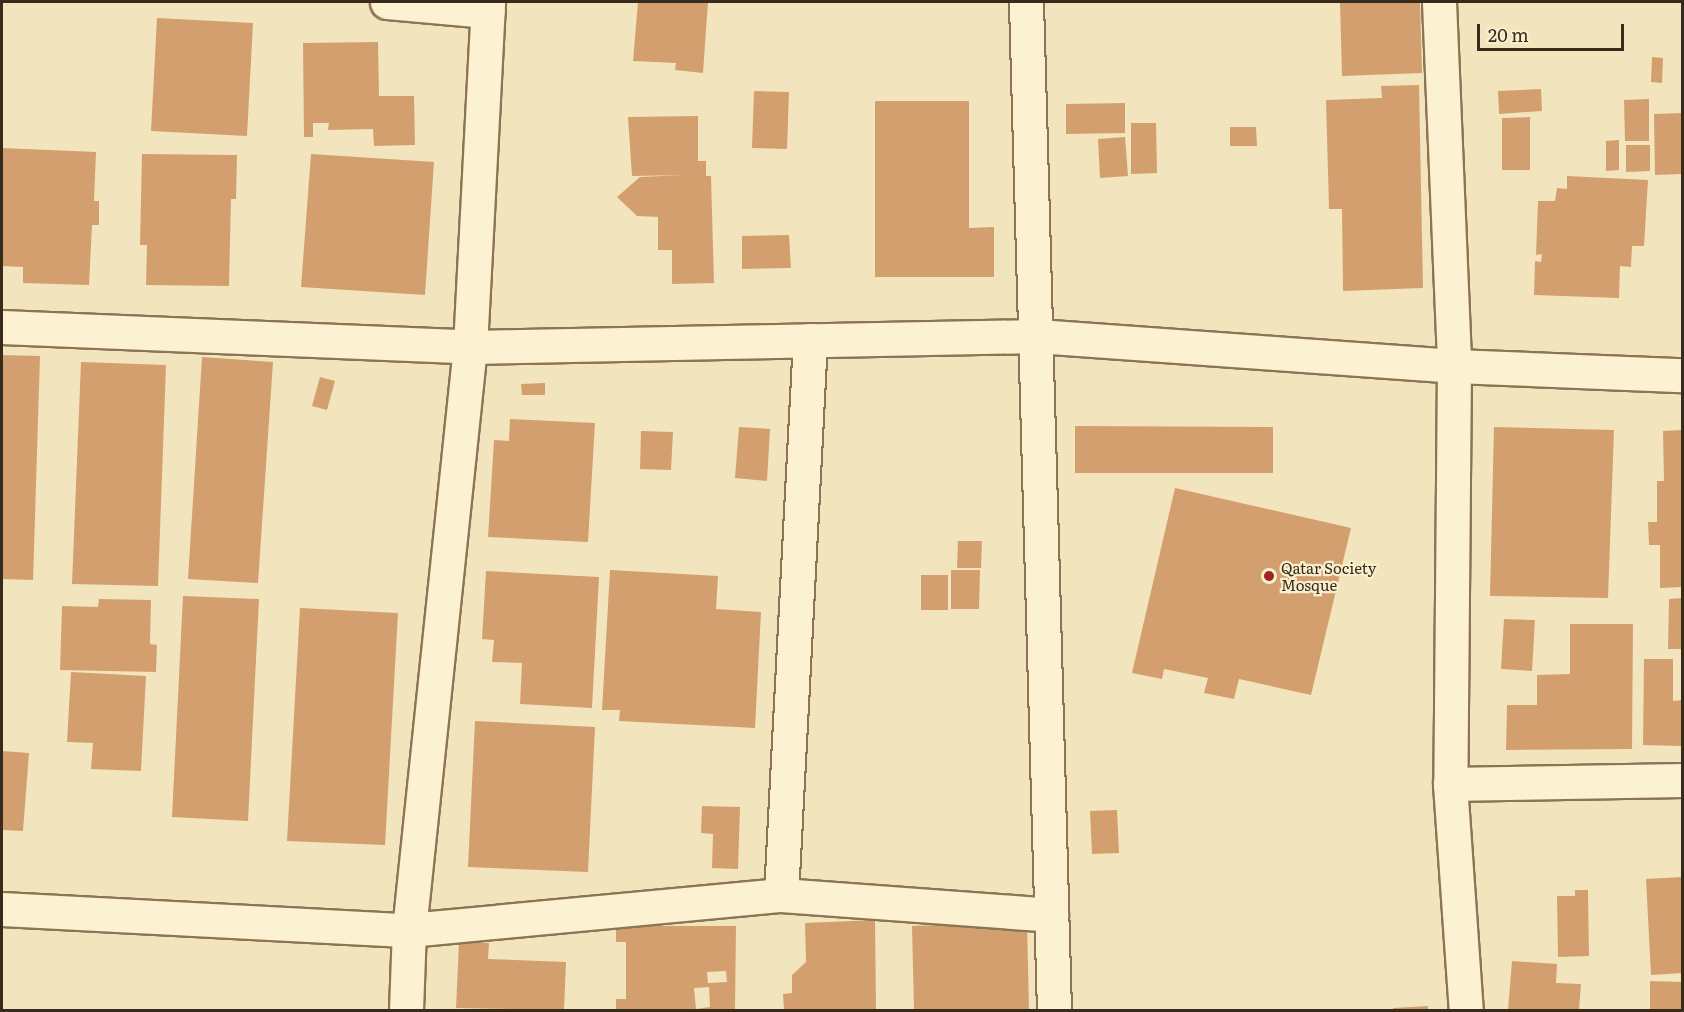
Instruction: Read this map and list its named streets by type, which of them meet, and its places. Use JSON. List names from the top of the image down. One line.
{"places":["Qatar Society Mosque"],"scale_bar":"20 m"}
